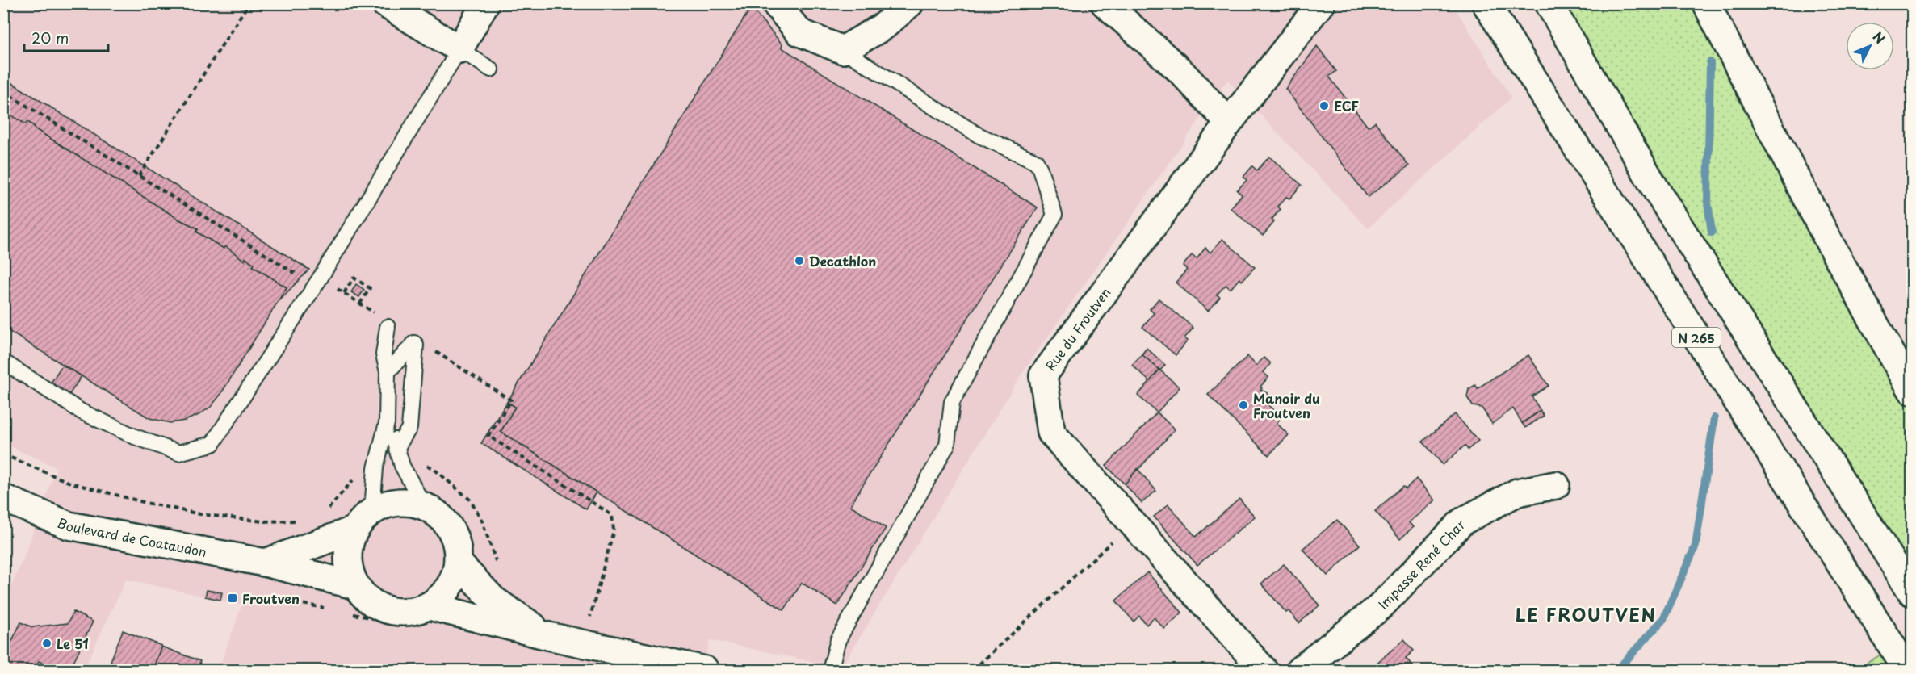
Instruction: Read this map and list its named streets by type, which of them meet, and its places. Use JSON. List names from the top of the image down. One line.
{"streets":{"main road":["Rue du Froutven","N 265","Boulevard de Coataudon","Impasse René Char"]},"districts":["LE FROUTVEN"],"places":{"other":["ECF","Decathlon","Manoir du Froutven","Le 51"],"transit":["Froutven"]},"scale_bar":"20 m","north":"top right"}
